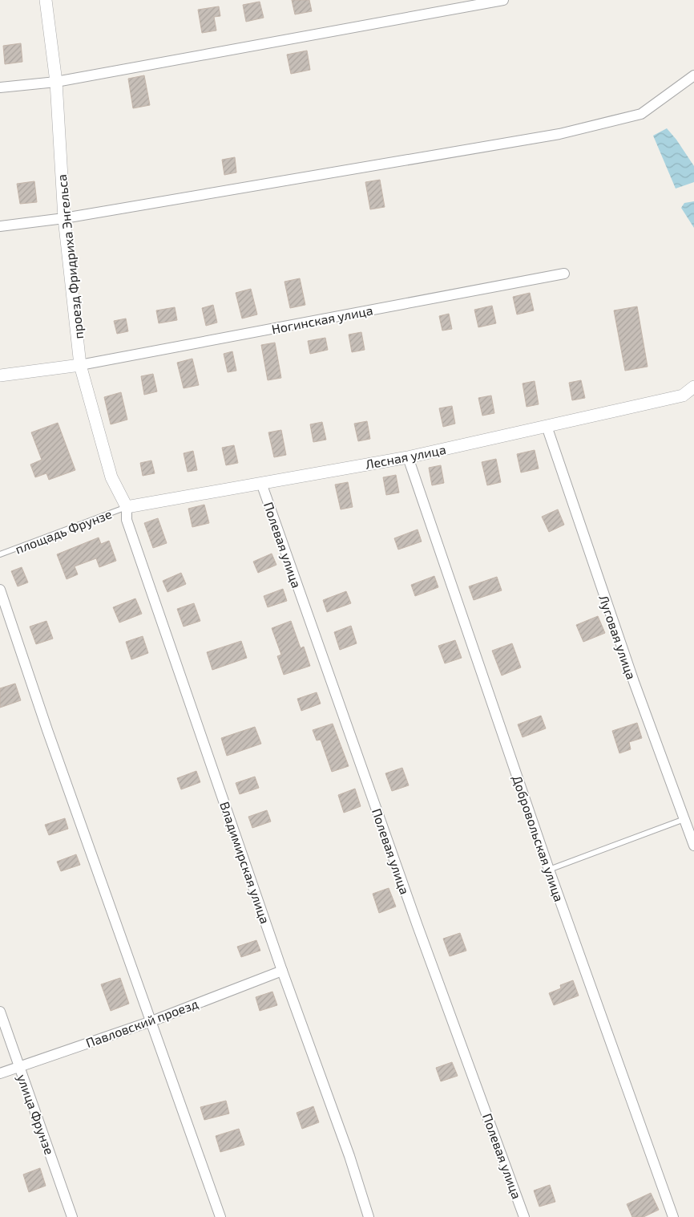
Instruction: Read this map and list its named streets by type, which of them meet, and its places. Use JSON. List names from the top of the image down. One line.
{"streets":{"street":["проезд Фридриха Энгельса","Ногинская улица","Лесная улица","Полевая улица","Луговая улица","Добровольская улица","Владимирская улица","Павловский проезд","улица Фрунзе"],"lane":["площадь Фрунзе"]},"crossings":[["проезд Фридриха Энгельса","Ногинская улица"],["проезд Фридриха Энгельса","Лесная улица"],["проезд Фридриха Энгельса","площадь Фрунзе"],["проезд Фридриха Энгельса","Владимирская улица"],["Лесная улица","площадь Фрунзе"],["Лесная улица","Полевая улица"],["Лесная улица","Луговая улица"],["Лесная улица","Добровольская улица"],["Лесная улица","Владимирская улица"],["площадь Фрунзе","Владимирская улица"],["Владимирская улица","Павловский проезд"],["Павловский проезд","улица Фрунзе"]]}
